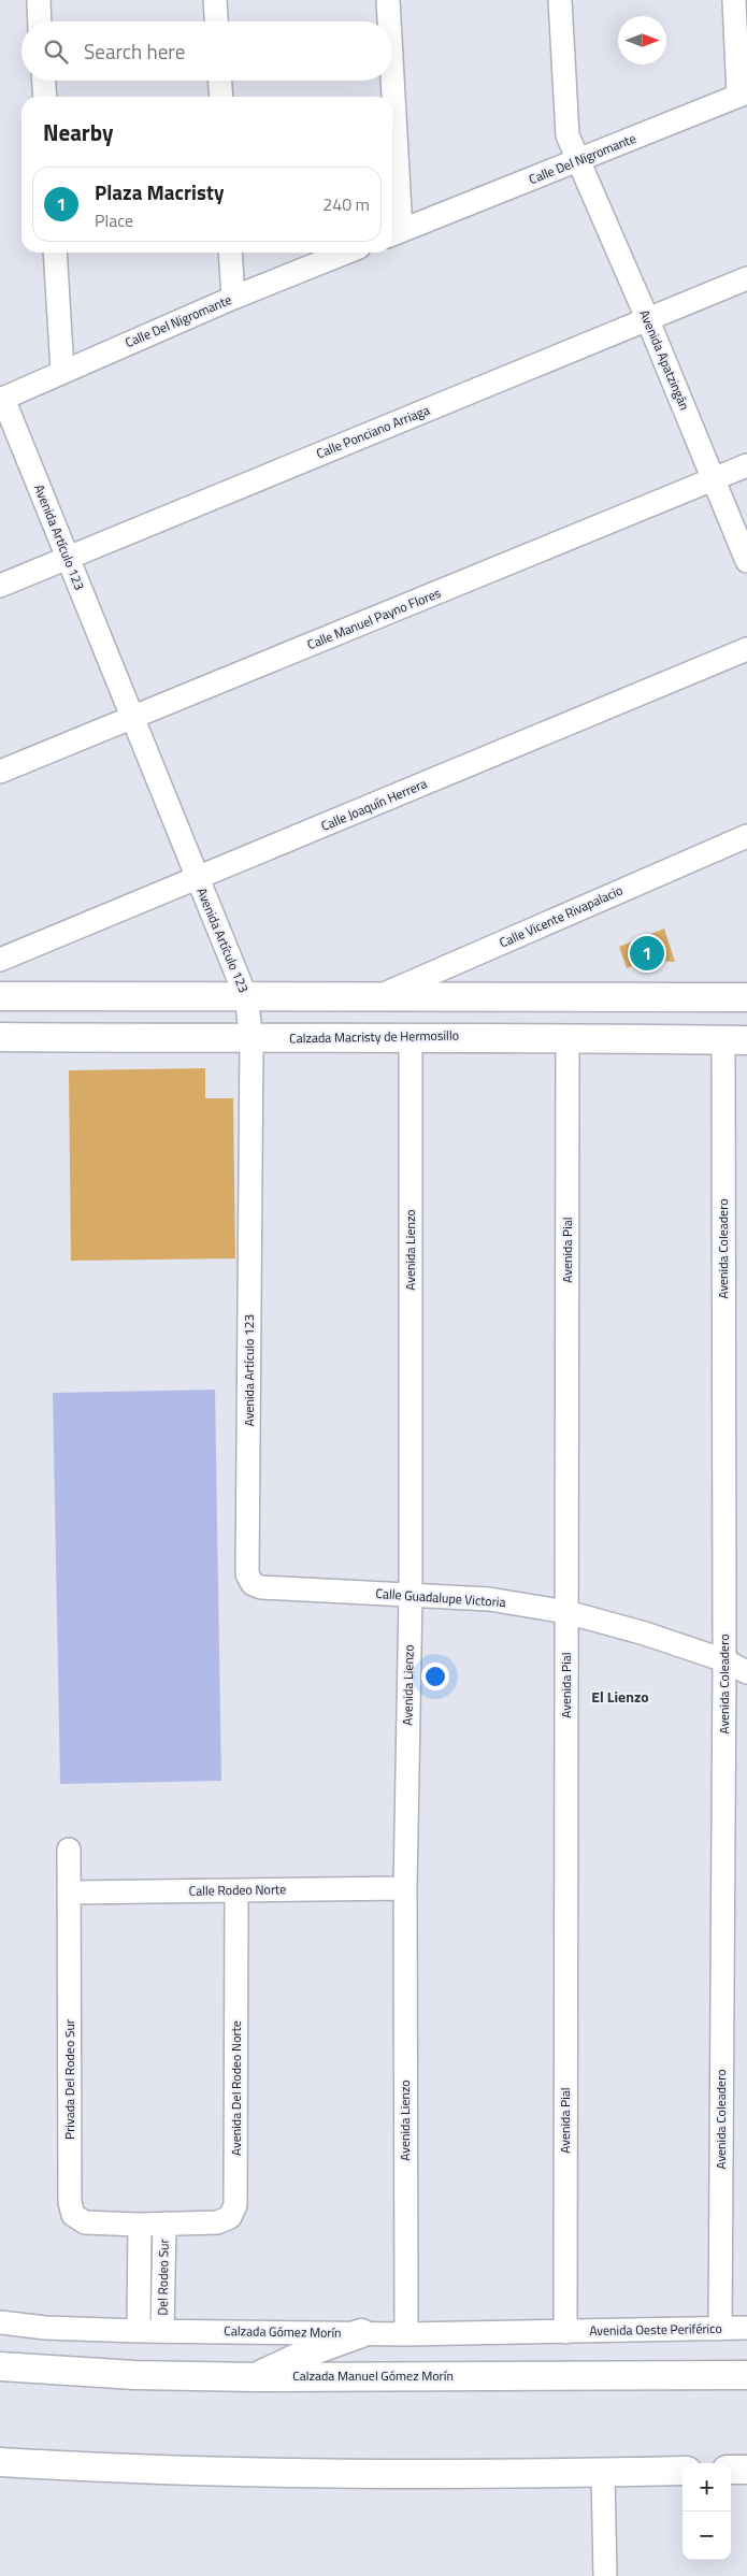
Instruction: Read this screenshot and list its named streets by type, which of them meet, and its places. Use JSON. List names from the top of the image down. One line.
{"streets":{"main road":["Calzada Macristy de Hermosillo","Calzada Manuel Gómez Morín"],"street":["Calle Del Nigromante","Avenida Apatzingán","Calle Ponciano Arriaga","Avenida Artículo 123","Calle Manuel Payno Flores","Calle Joaquín Herrera","Calle Vicente Rivapalacio","Avenida Coleadero","Avenida Lienzo","Avenida Pial","Calle Guadalupe Victoria","Calle Rodeo Norte","Privada Del Rodeo Sur","Avenida Del Rodeo Norte","Del Rodeo Sur","Avenida Oeste Periférico","Calzada Gómez Morín"]},"crossings":[["Calle Del Nigromante","Avenida Apatzingán"],["Calle Del Nigromante","Avenida Artículo 123"],["Avenida Apatzingán","Calle Ponciano Arriaga"],["Avenida Apatzingán","Calle Manuel Payno Flores"],["Calle Ponciano Arriaga","Avenida Artículo 123"],["Avenida Artículo 123","Calle Manuel Payno Flores"],["Avenida Artículo 123","Calle Joaquín Herrera"],["Avenida Artículo 123","Calzada Macristy de Hermosillo"],["Avenida Artículo 123","Calle Guadalupe Victoria"],["Calzada Macristy de Hermosillo","Avenida Coleadero"],["Calzada Macristy de Hermosillo","Avenida Lienzo"],["Calzada Macristy de Hermosillo","Avenida Pial"],["Avenida Coleadero","Calle Guadalupe Victoria"],["Avenida Coleadero","Avenida Oeste Periférico"],["Avenida Lienzo","Calle Guadalupe Victoria"],["Avenida Lienzo","Calle Rodeo Norte"],["Avenida Lienzo","Calzada Gómez Morín"],["Avenida Pial","Calle Guadalupe Victoria"],["Avenida Pial","Avenida Oeste Periférico"],["Avenida Pial","Calzada Gómez Morín"],["Calle Rodeo Norte","Privada Del Rodeo Sur"],["Calle Rodeo Norte","Avenida Del Rodeo Norte"],["Privada Del Rodeo Sur","Avenida Del Rodeo Norte"],["Privada Del Rodeo Sur","Del Rodeo Sur"],["Avenida Del Rodeo Norte","Del Rodeo Sur"],["Del Rodeo Sur","Calzada Gómez Morín"],["Avenida Oeste Periférico","Calzada Gómez Morín"]],"districts":["El Lienzo"],"north":"right","page":{"search":"Search here","heading":"Nearby","list":[{"mark":"1","name":"Plaza Macristy","note":"Place","value":"240 m"}],"pins":"1","map_buttons":["+","−"]}}
